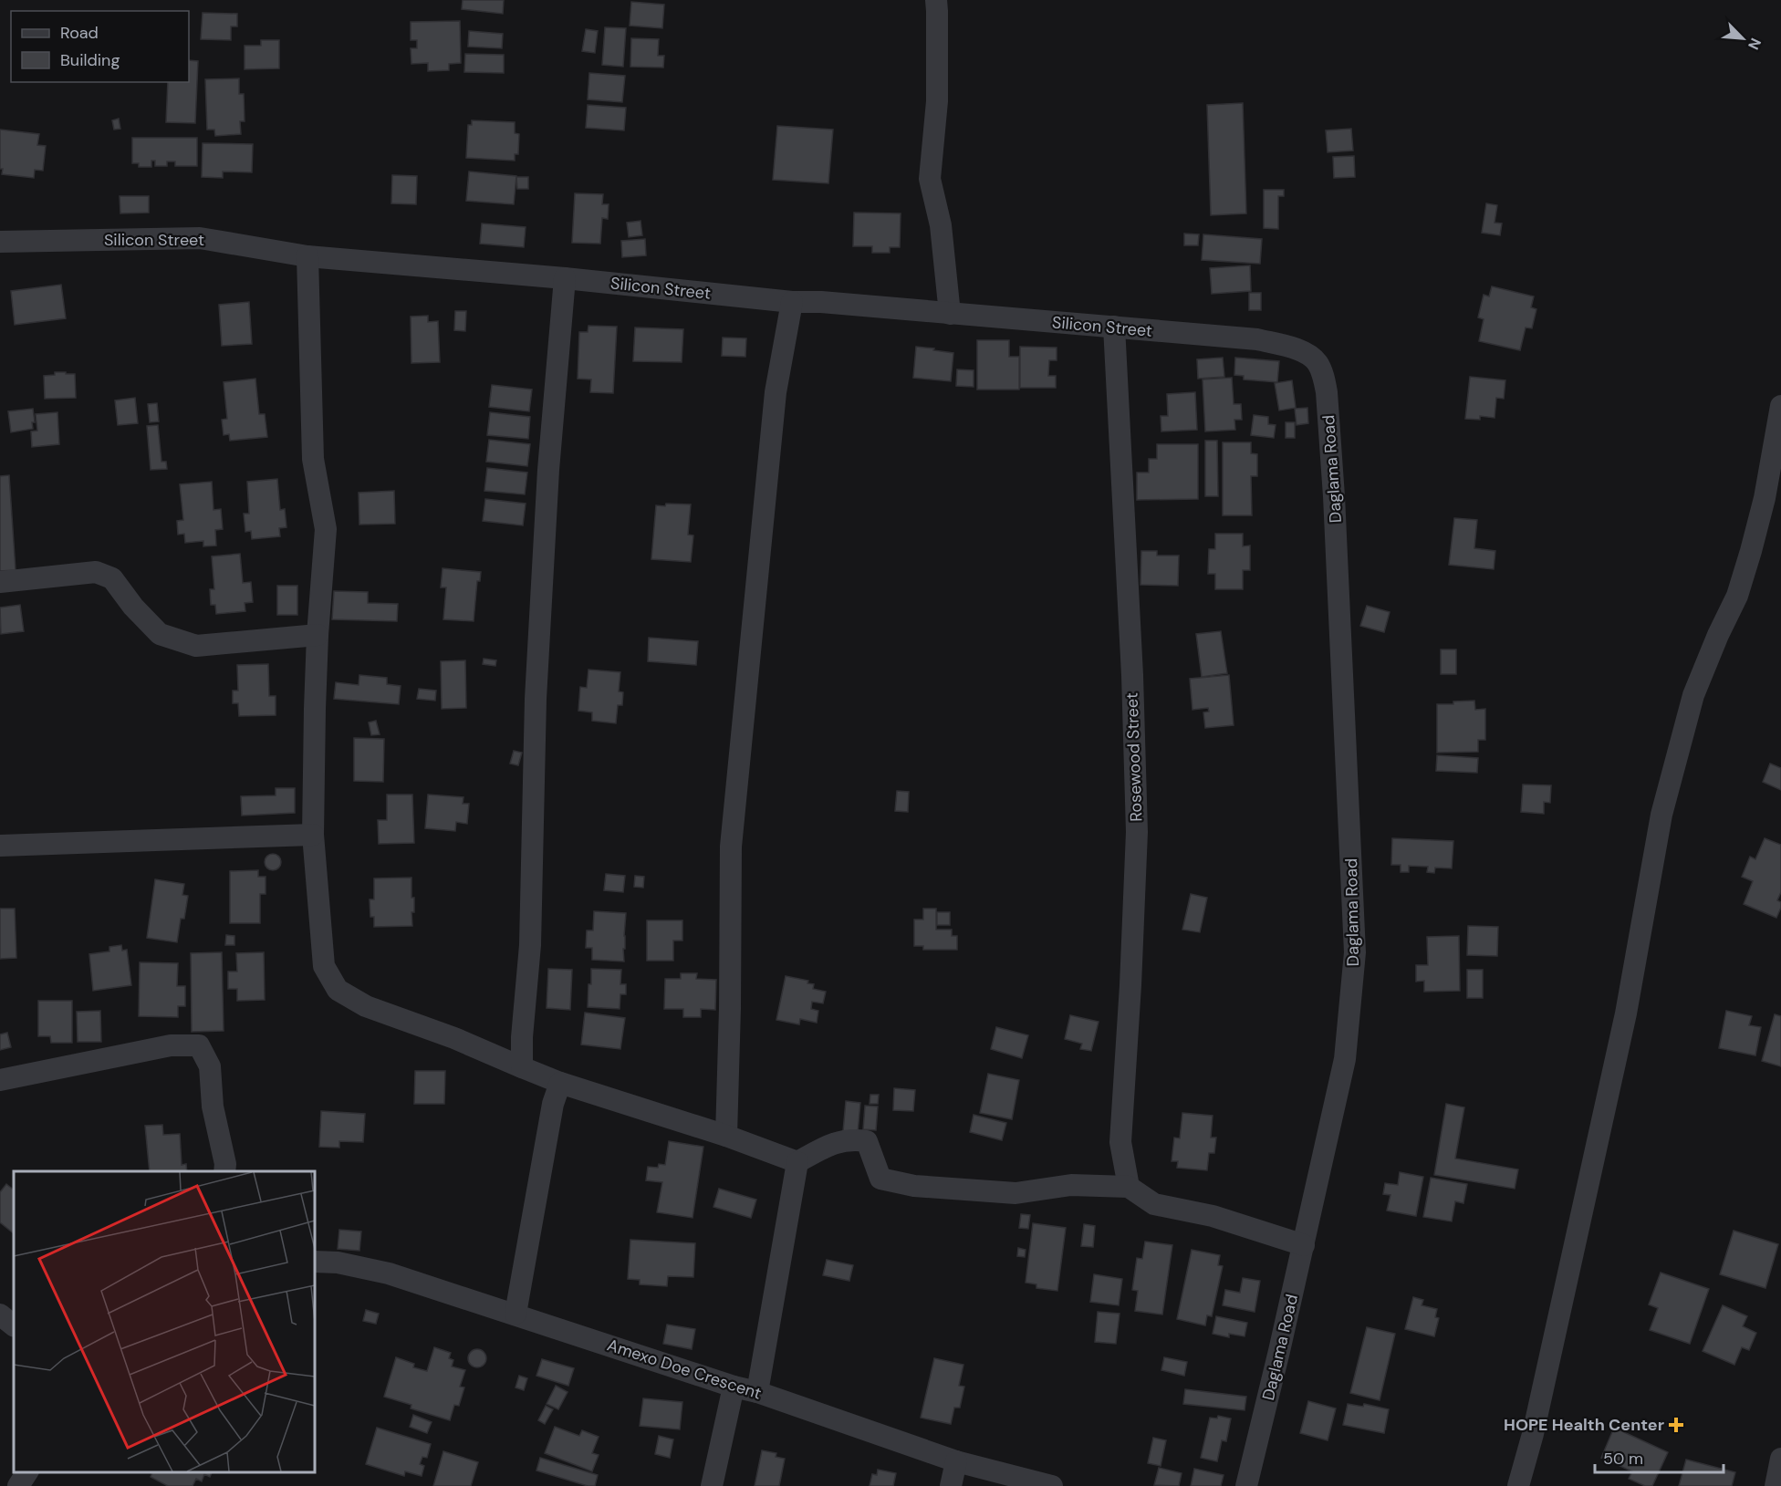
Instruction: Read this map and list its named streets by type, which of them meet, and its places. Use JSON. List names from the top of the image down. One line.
{"streets":{"street":["Silicon Street","Daglama Road","Rosewood Street","Amexo Doe Crescent"]},"crossings":[["Silicon Street","Daglama Road"],["Silicon Street","Rosewood Street"]],"places":{"health":["HOPE Health Center"]},"legend":["Road","Building"],"scale_bar":"50 m","north":"bottom right"}
